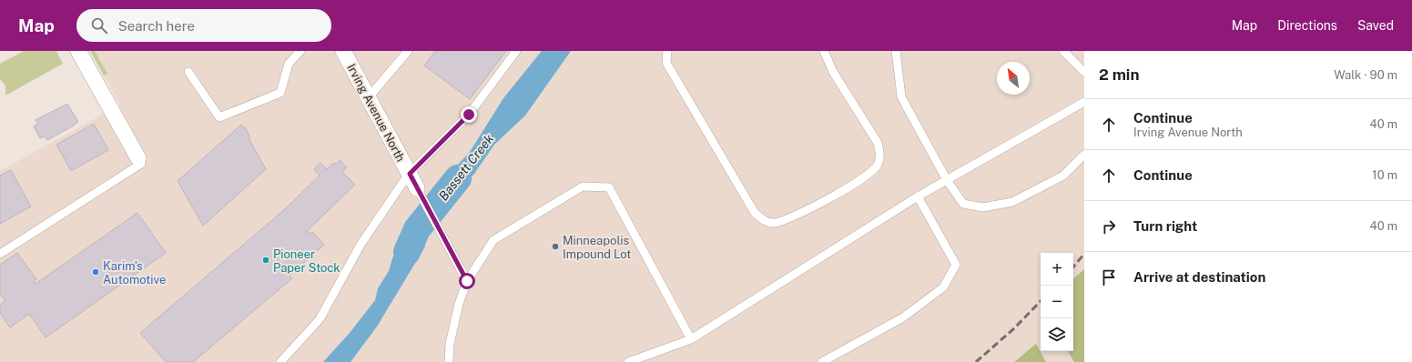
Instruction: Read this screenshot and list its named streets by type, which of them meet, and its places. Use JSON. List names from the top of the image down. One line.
{"streets":{"street":["Irving Avenue North"]},"water":["Bassett Creek"],"places":["Minneapolis Impound Lot","Pioneer Paper Stock","Karim's Automotive"],"north":"top left","page":{"header":"Map","search":"Search here","nav":["Map","Directions","Saved"],"heading":["2 min","Walk · 90 m"],"list":[["Continue","Irving Avenue North","40 m"],["Continue","10 m"],["Turn right","40 m"],"Arrive at destination"],"map_buttons":["+","−"]}}
